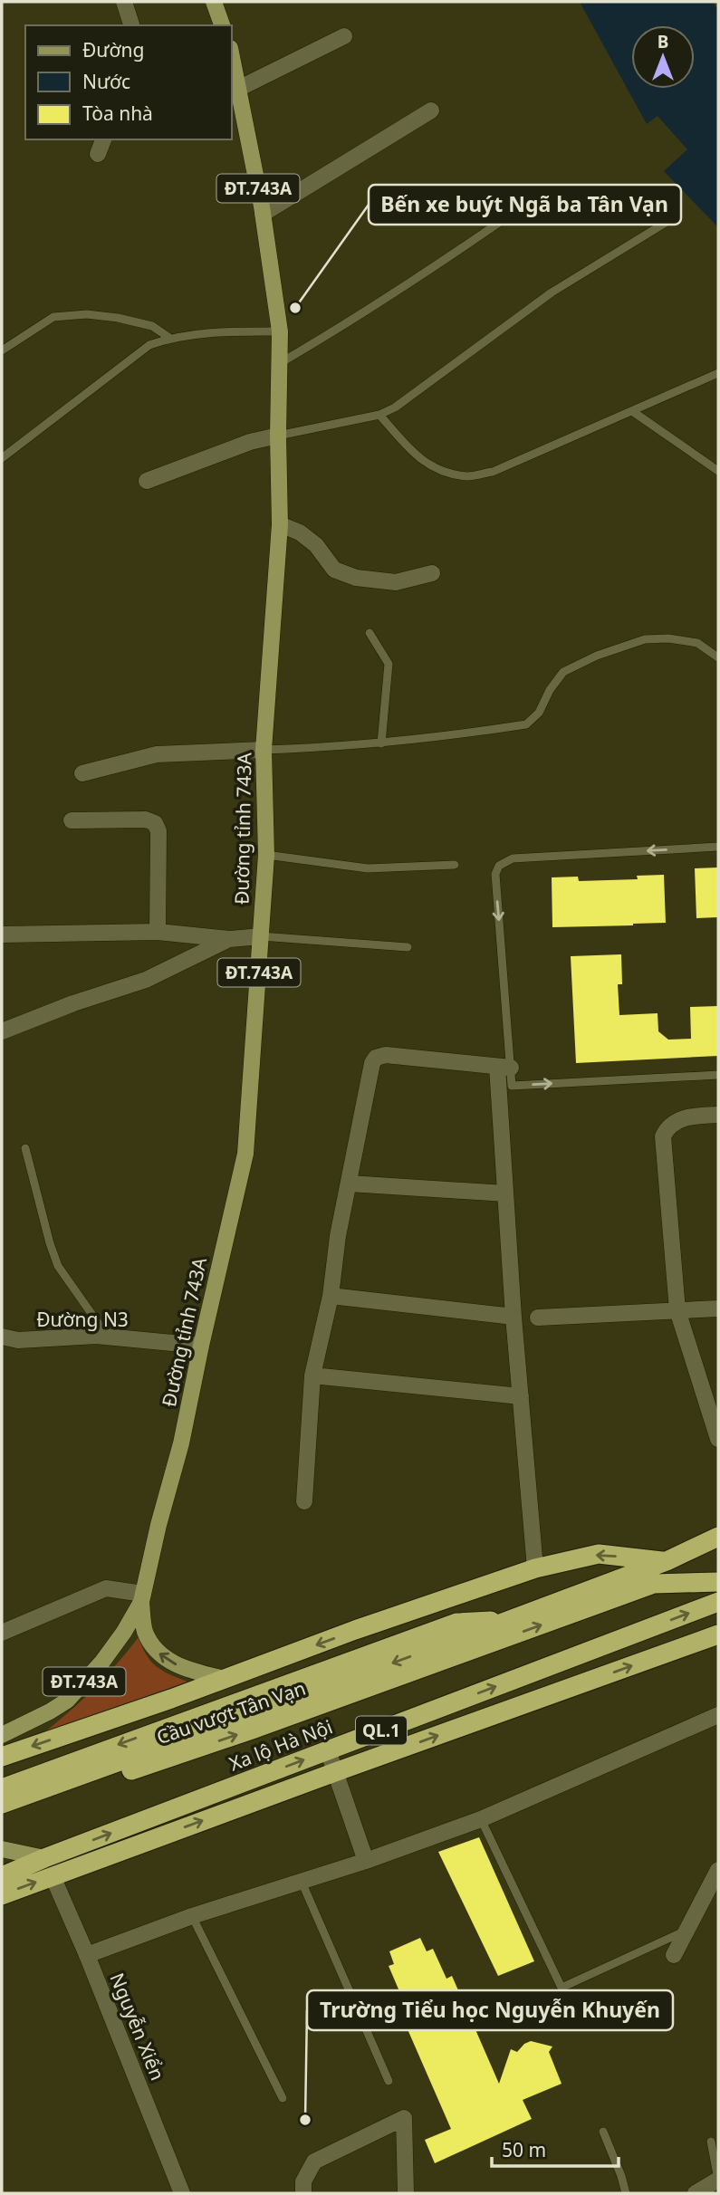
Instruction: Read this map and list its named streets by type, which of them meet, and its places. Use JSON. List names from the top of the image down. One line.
{"streets":{"highway":["Cầu vượt Tân Vạn","QL.1","Xa lộ Hà Nội"],"main road":["ĐT.743A","Đường tỉnh 743A"],"street":["Đường N3","Nguyễn Xiển"]},"crossings":[["Đường tỉnh 743A","Đường N3"],["Cầu vượt Tân Vạn","QL.1"],["QL.1","Nguyễn Xiển"]],"places":["Bến xe buýt Ngã ba Tân Vạn","Trường Tiểu học Nguyễn Khuyến"],"legend":["Đường","Nước","Tòa nhà"],"scale_bar":"50 m","north":"top"}
